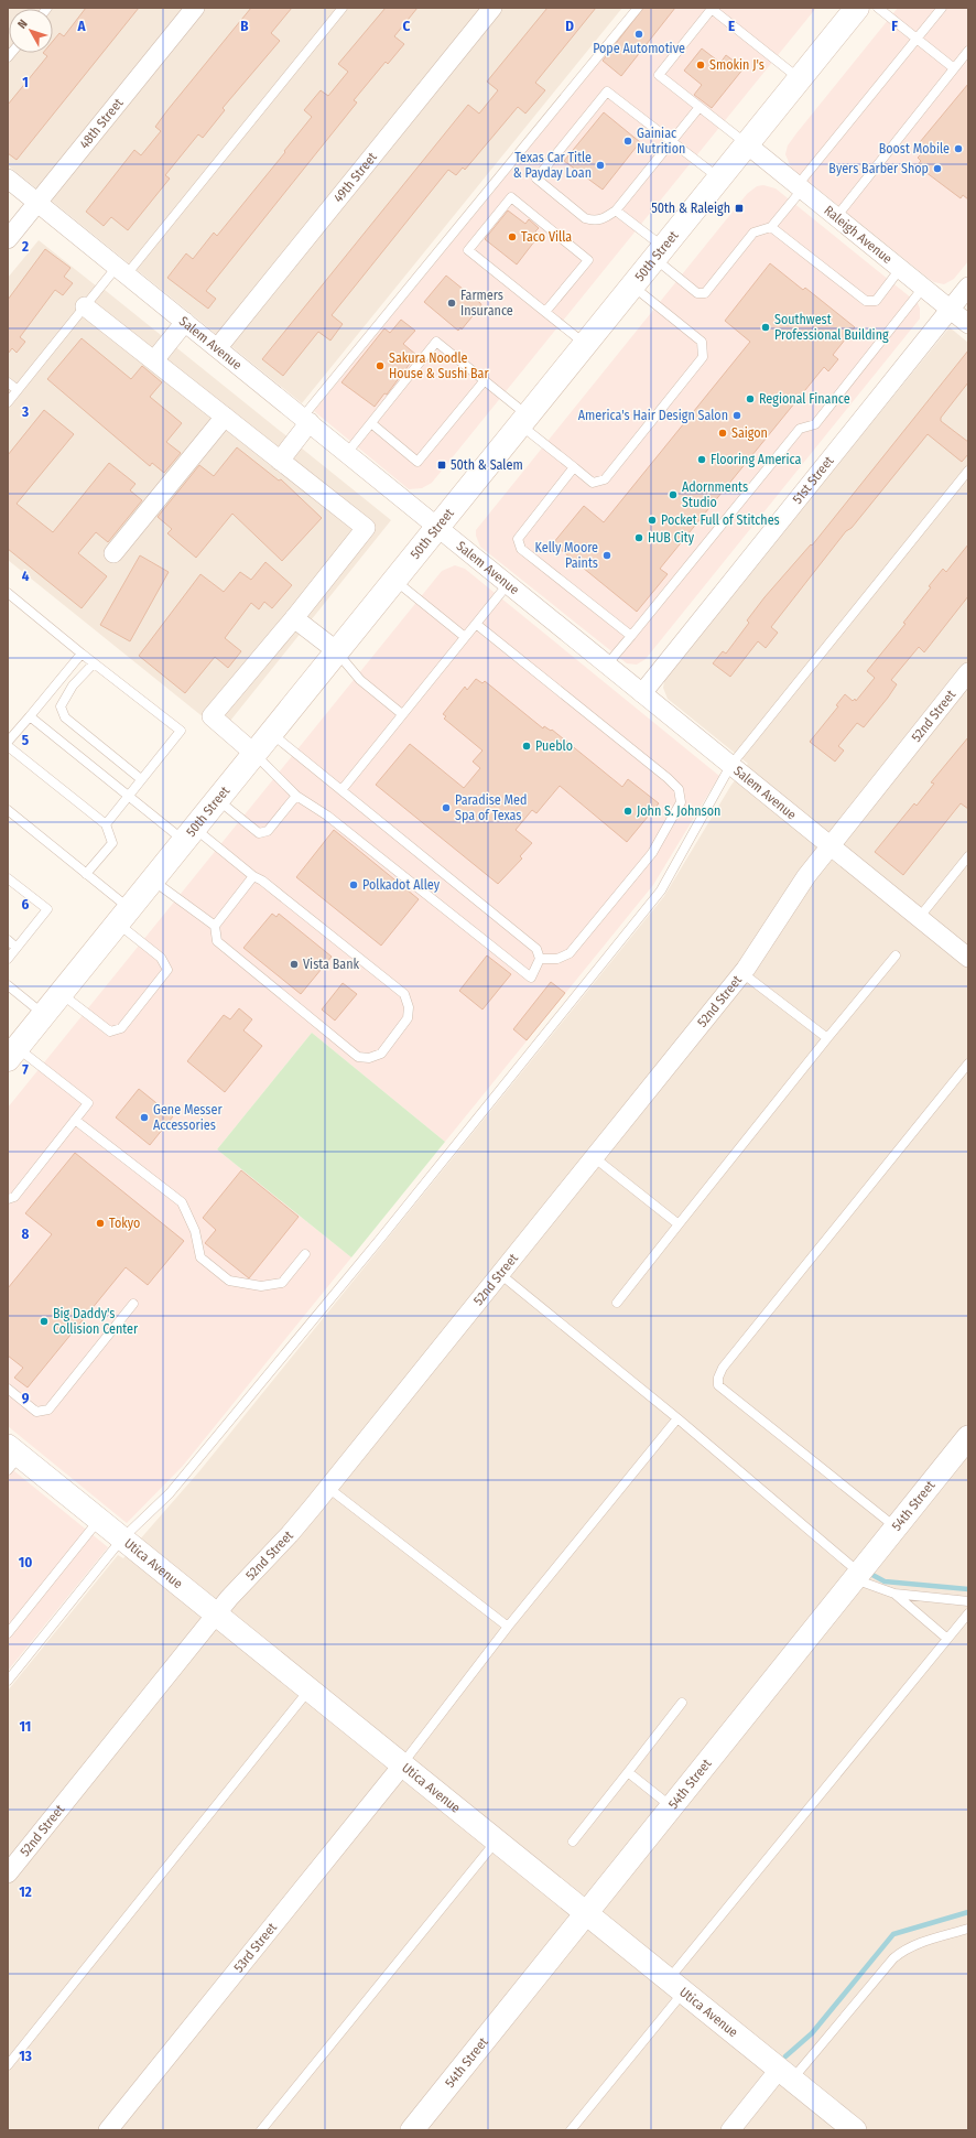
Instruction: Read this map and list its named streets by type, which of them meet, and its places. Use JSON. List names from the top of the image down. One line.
{"streets":{"main road":["50th Street"],"street":["48th Street","49th Street","Raleigh Avenue","Salem Avenue","51st Street","52nd Street","54th Street","Utica Avenue","53rd Street"]},"crossings":[["48th Street","Salem Avenue"],["49th Street","Salem Avenue"],["Raleigh Avenue","50th Street"],["Raleigh Avenue","51st Street"],["50th Street","Salem Avenue"],["Salem Avenue","51st Street"],["Salem Avenue","52nd Street"],["52nd Street","Utica Avenue"],["54th Street","Utica Avenue"],["Utica Avenue","53rd Street"]],"places":{"other":["Pope Automotive","Smokin J's","Gainiac Nutrition","Boost Mobile","Texas Car Title & Payday Loan","Byers Barber Shop","Taco Villa","Farmers Insurance","Southwest Professional Building","Sakura Noodle House & Sushi Bar","Regional Finance","America's Hair Design Salon","Saigon","Flooring America","Adornments Studio","Pocket Full of Stitches","HUB City","Kelly Moore Paints","Pueblo","Paradise Med Spa of Texas","John S. Johnson","Polkadot Alley","Vista Bank","Gene Messer Accessories","Tokyo","Big Daddy's Collision Center"],"transit":["50th & Raleigh","50th & Salem"]},"north":"top left","grid":{"columns":["A","B","C","D","E","F"],"rows":["1","2","3","4","5","6","7","8","9","10","11","12","13"]}}
